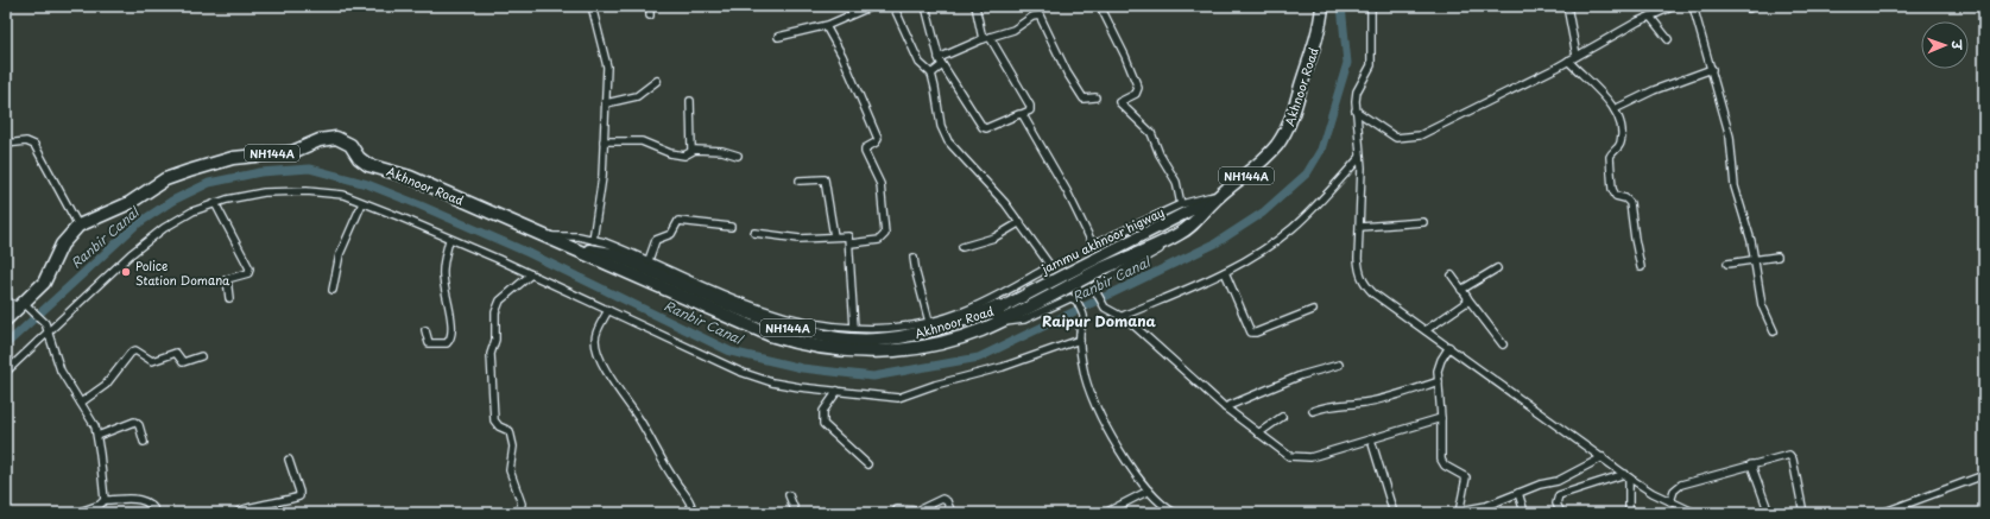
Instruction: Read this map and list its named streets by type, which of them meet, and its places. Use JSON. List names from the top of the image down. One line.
{"streets":{"highway":["Akhnoor Road","NH144A"],"main road":["jammu akhnoor higway"]},"crossings":[["Akhnoor Road","jammu akhnoor higway"]],"districts":["Raipur Domana"],"water":["Ranbir Canal"],"places":["Police Station Domana"],"north":"right"}
